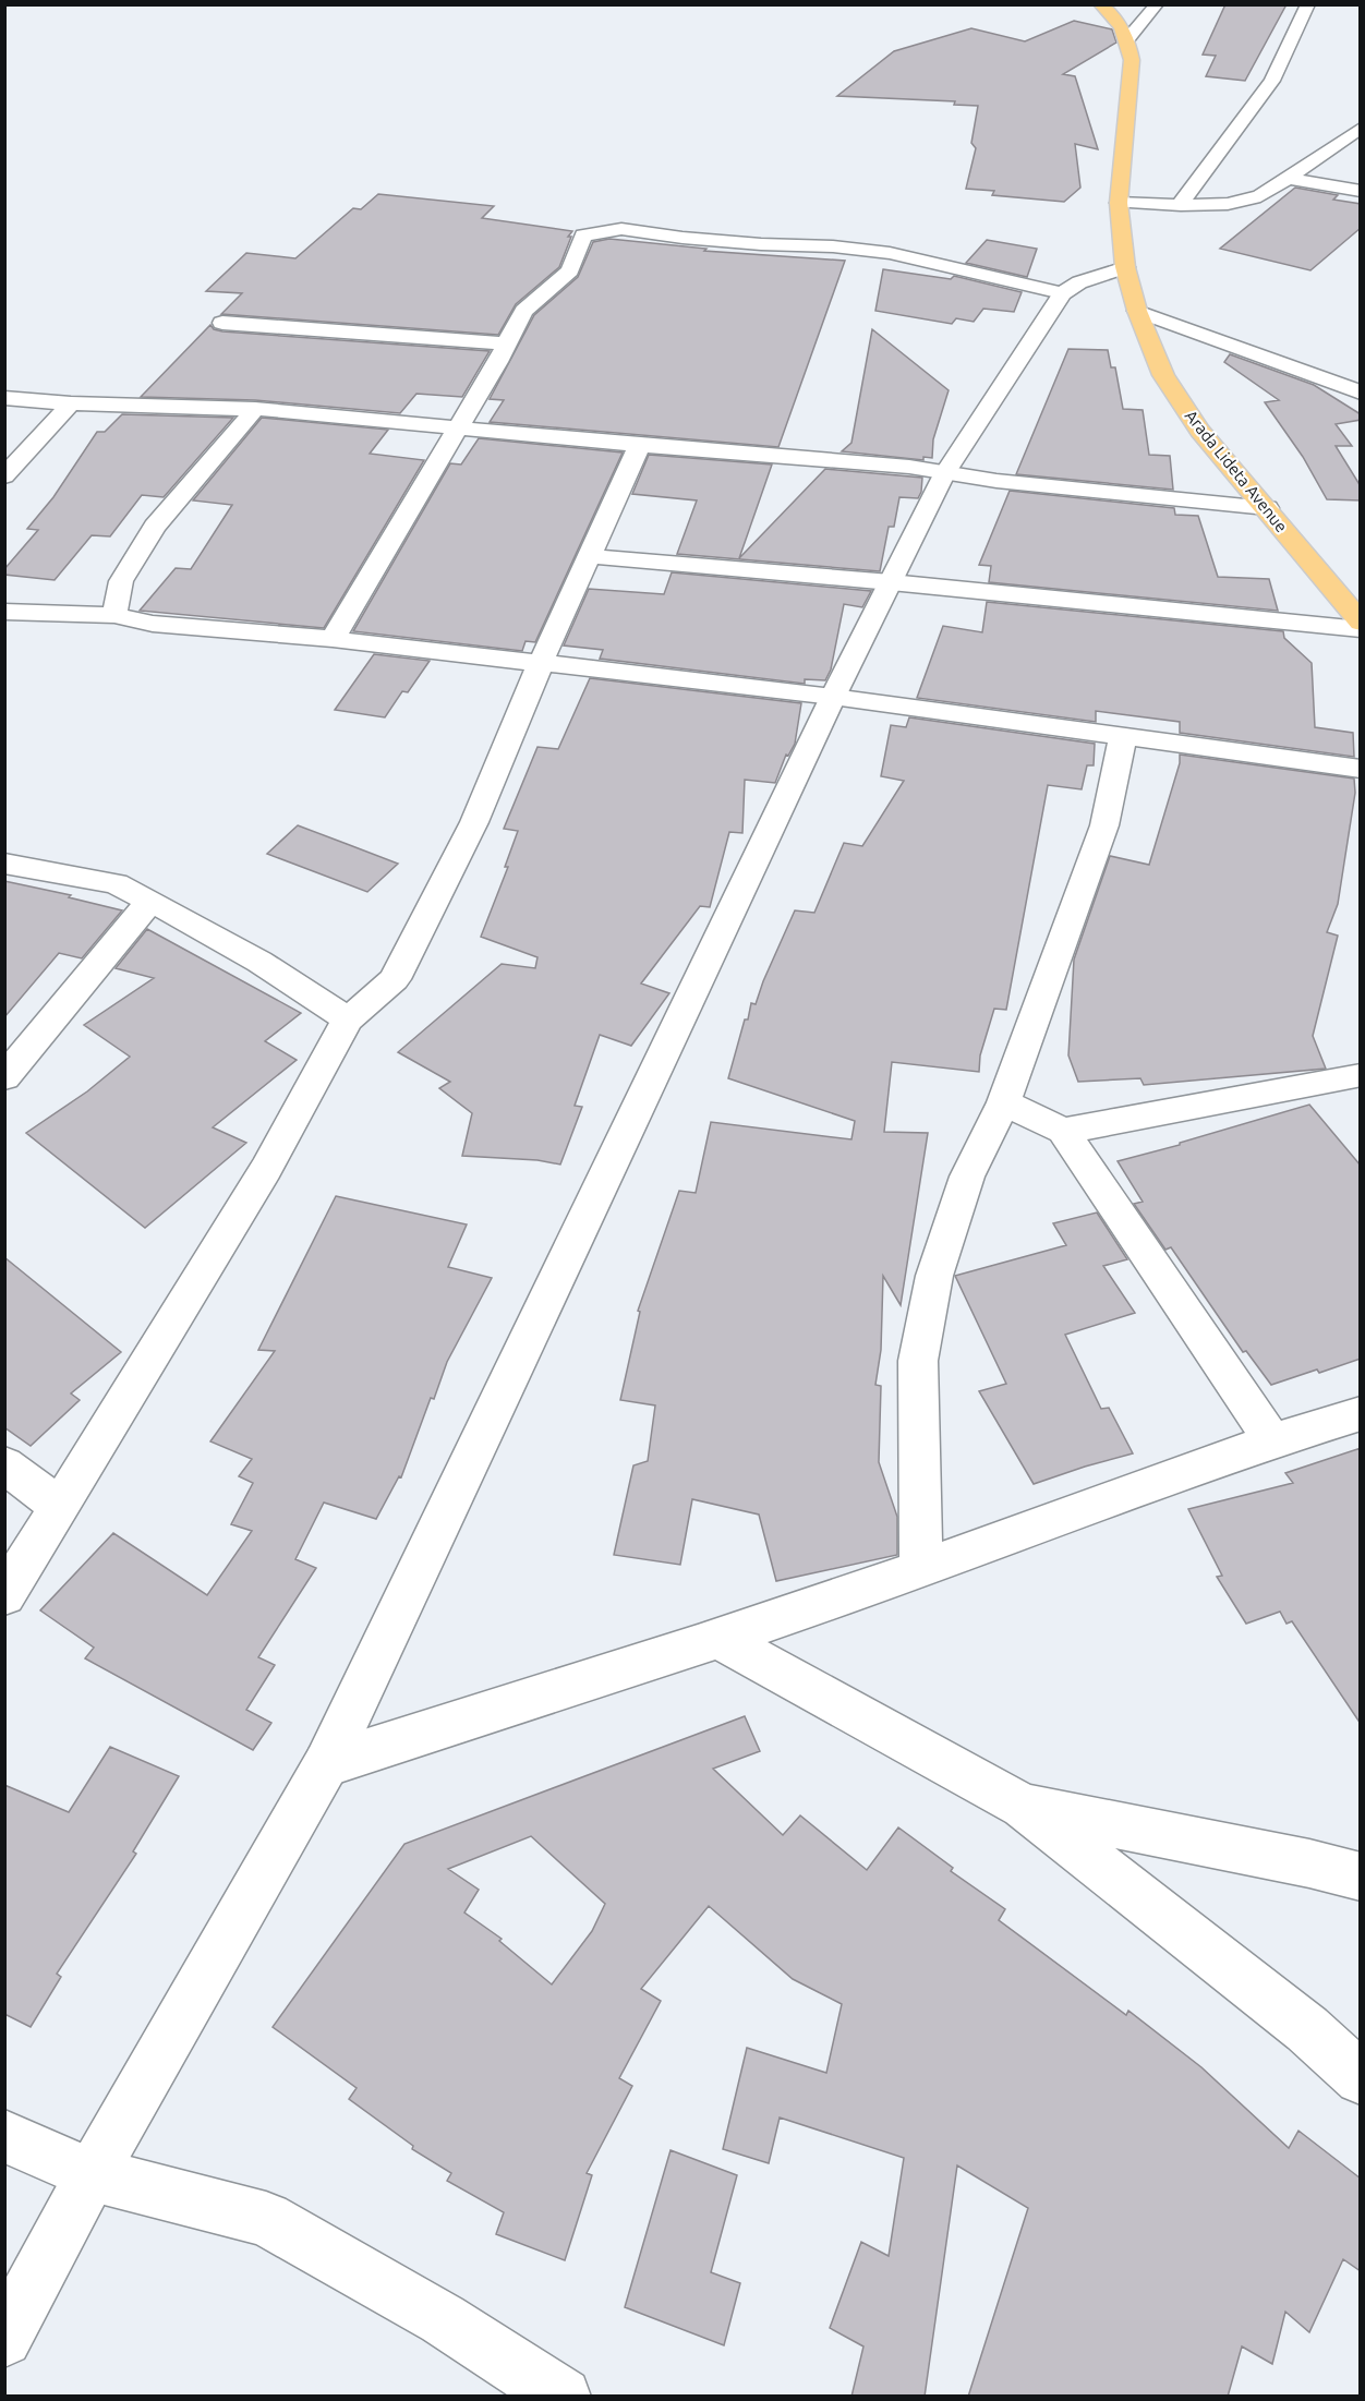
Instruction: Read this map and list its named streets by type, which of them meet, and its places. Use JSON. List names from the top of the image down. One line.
{"streets":{"highway":["Arada Lideta Avenue"]}}
